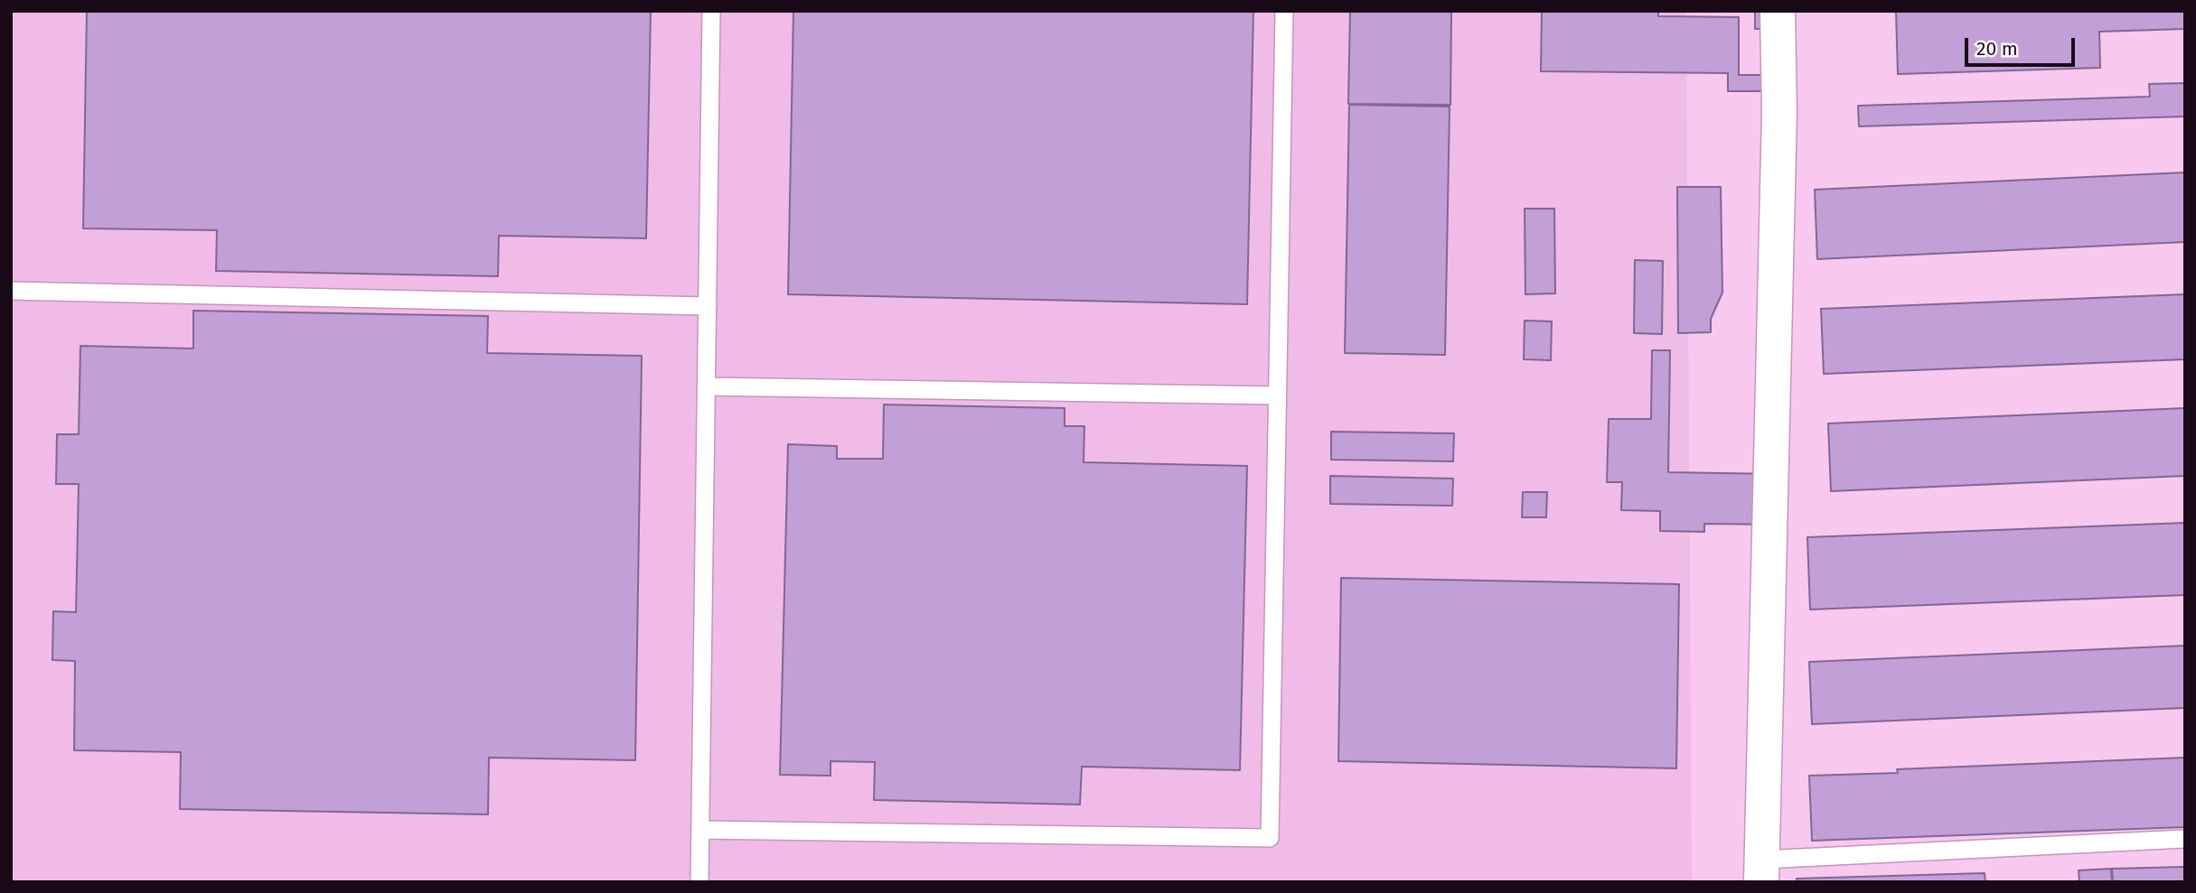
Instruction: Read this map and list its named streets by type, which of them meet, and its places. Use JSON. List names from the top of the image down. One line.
{"scale_bar":"20 m"}
